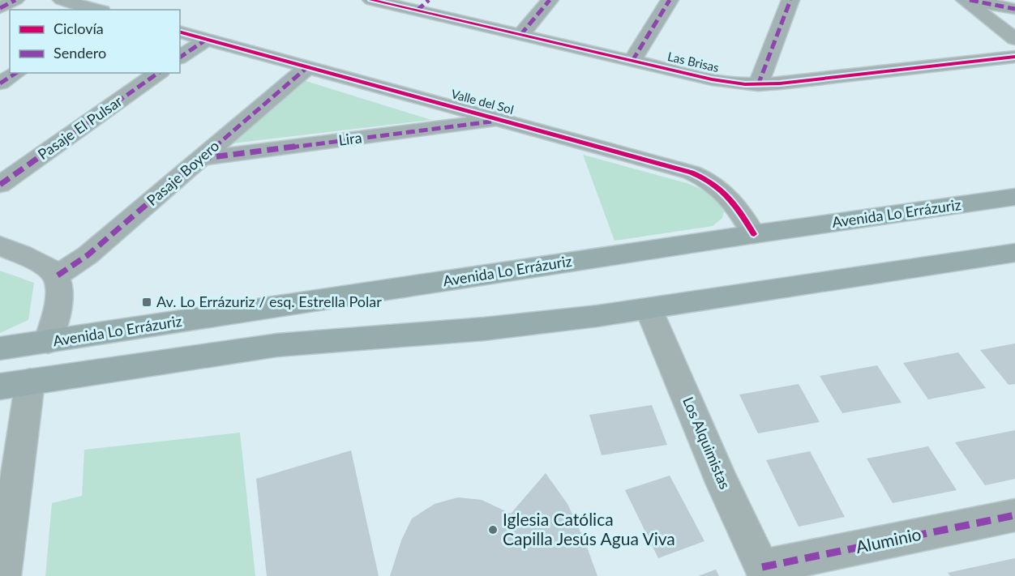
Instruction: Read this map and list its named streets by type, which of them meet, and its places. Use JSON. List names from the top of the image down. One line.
{"streets":{"main road":["Avenida Lo Errázuriz"],"street":["Las Brisas","Valle del Sol","Pasaje El Pulsar","Lira","Pasaje Boyero","Los Alquimistas","Aluminio"]},"crossings":[["Valle del Sol","Lira"],["Valle del Sol","Pasaje Boyero"],["Valle del Sol","Avenida Lo Errázuriz"],["Lira","Pasaje Boyero"],["Los Alquimistas","Aluminio"]],"places":{"transit":["Av. Lo Errázuriz / esq. Estrella Polar"],"other":["Iglesia Católica Capilla Jesús Agua Viva"]},"legend":["Ciclovía","Sendero"]}
